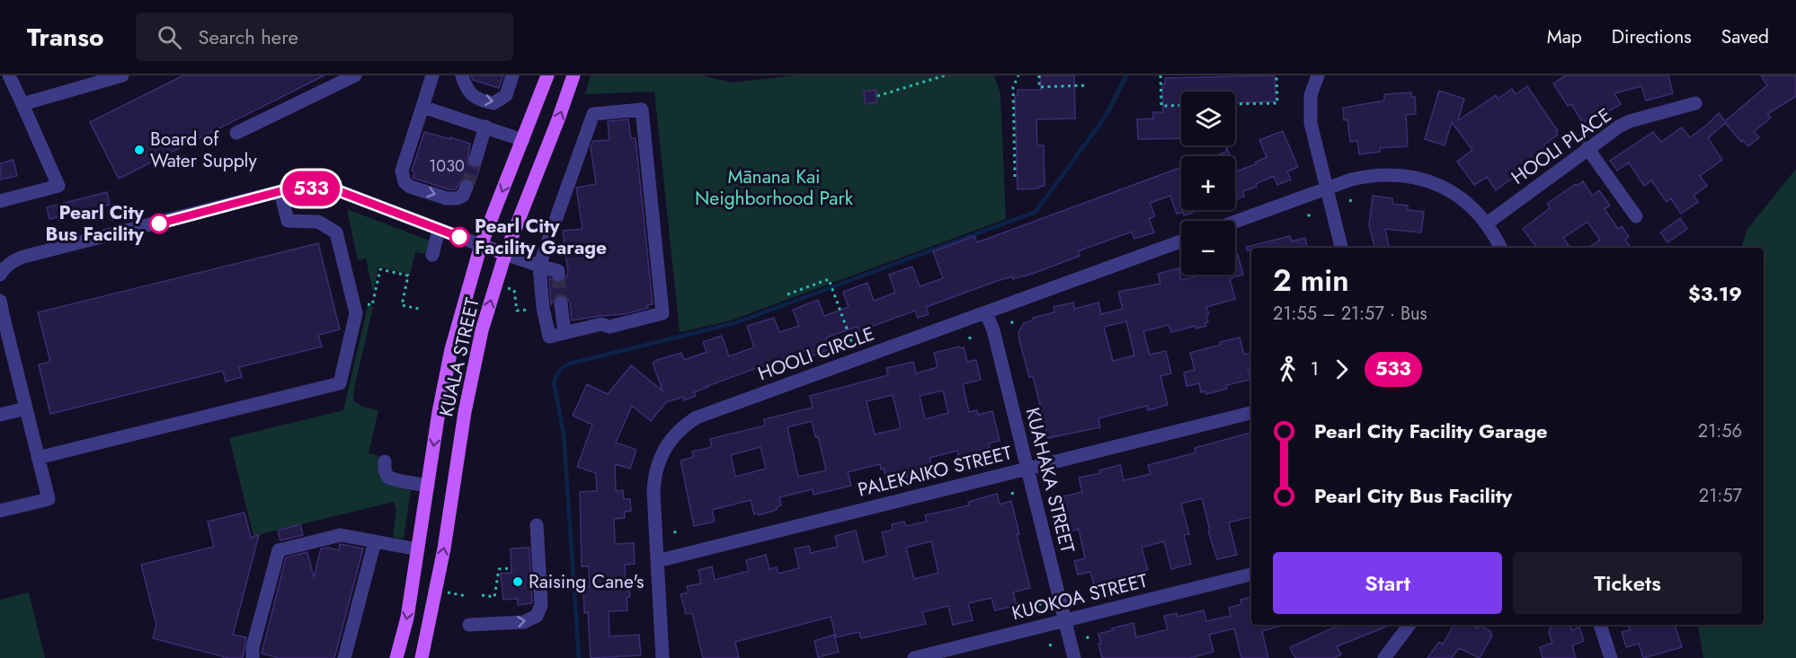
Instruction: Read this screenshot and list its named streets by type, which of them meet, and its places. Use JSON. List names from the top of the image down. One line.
{"streets":{"main road":["KUALA STREET"],"street":["HOOLI PLACE","HOOLI CIRCLE","PALEKAIKO STREET","KUAHAKA STREET","KUOKOA STREET"]},"crossings":[["HOOLI CIRCLE","PALEKAIKO STREET"],["HOOLI CIRCLE","KUAHAKA STREET"],["PALEKAIKO STREET","KUAHAKA STREET"],["KUAHAKA STREET","KUOKOA STREET"]],"parks":["Mānana Kai Neighborhood Park"],"places":["Board of Water Supply","Pearl City Bus Facility","Pearl City Facility Garage","Raising Cane's"],"lines":["bus line 533"],"house_numbers":["1030"],"page":{"header":"Transo","search":"Search here","nav":["Map","Directions","Saved"],"on_map":"533","map_buttons":["+","−"],"heading":["2 min","21:55 – 21:57 · Bus","$3.19"],"legs":["1","533"],"list":[{"name":"Pearl City Facility Garage","value":"21:56"},{"name":"Pearl City Bus Facility","value":"21:57"}],"buttons":["Start","Tickets"]}}
